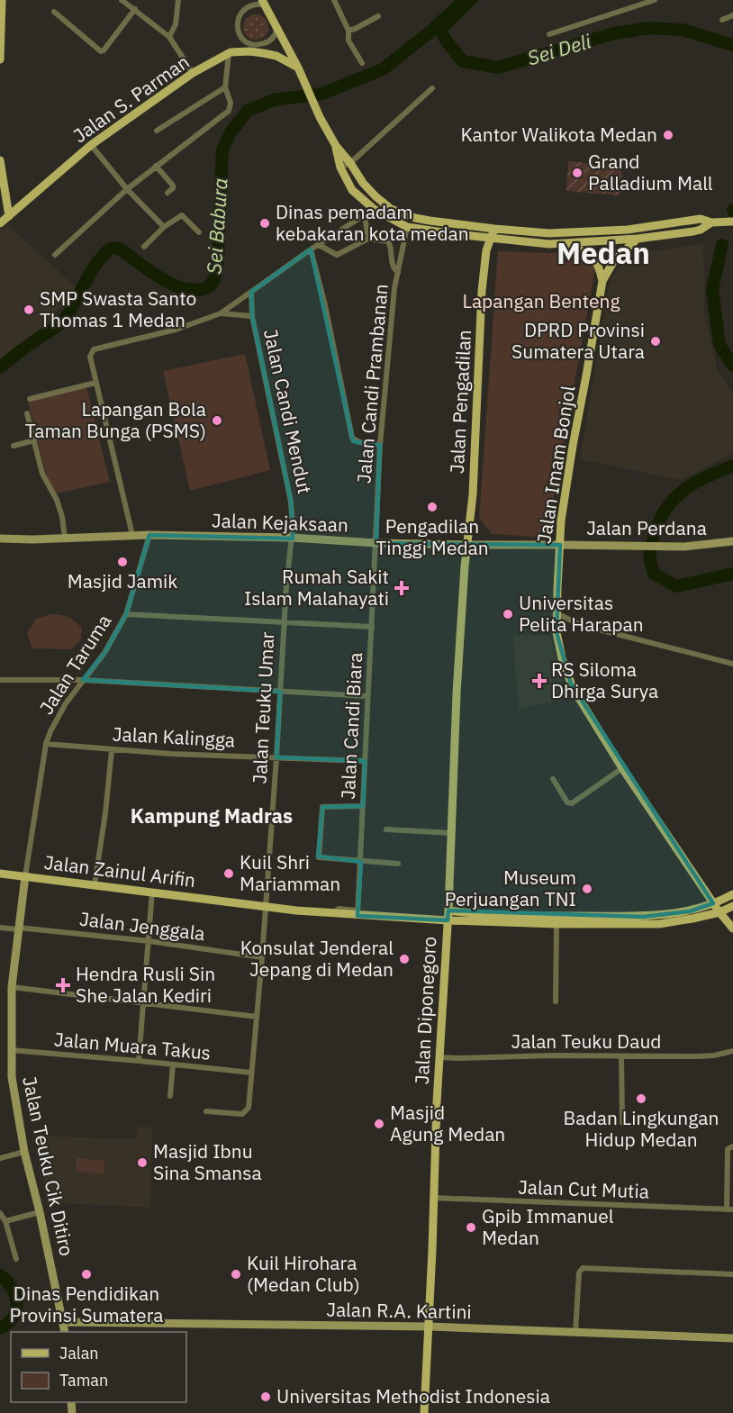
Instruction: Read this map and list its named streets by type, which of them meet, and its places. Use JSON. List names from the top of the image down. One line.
{"streets":{"main road":["Jalan S. Parman","Jalan Pengadilan","Jalan Imam Bonjol","Jalan Zainul Arifin","Jalan Diponegoro"],"street":["Jalan Candi Prambanan","Jalan Candi Mendut","Jalan Kejaksaan","Jalan Perdana","Jalan Taruma","Jalan Teuku Umar","Jalan Candi Biara","Jalan Kalingga","Jalan Jenggala","Jalan Teuku Daud","Jalan Muara Takus","Jalan Teuku Cik Ditiro","Jalan Cut Mutia","Jalan R.A. Kartini"]},"crossings":[["Jalan Candi Prambanan","Jalan Kejaksaan"],["Jalan Candi Prambanan","Jalan Candi Biara"],["Jalan Pengadilan","Jalan Kejaksaan"],["Jalan Pengadilan","Jalan Diponegoro"],["Jalan Candi Mendut","Jalan Kejaksaan"],["Jalan Candi Mendut","Jalan Teuku Umar"],["Jalan Imam Bonjol","Jalan Kejaksaan"],["Jalan Imam Bonjol","Jalan Perdana"],["Jalan Imam Bonjol","Jalan Zainul Arifin"],["Jalan Kejaksaan","Jalan Perdana"],["Jalan Kejaksaan","Jalan Taruma"],["Jalan Kejaksaan","Jalan Teuku Umar"],["Jalan Kejaksaan","Jalan Candi Biara"],["Jalan Kejaksaan","Jalan Diponegoro"],["Jalan Taruma","Jalan Kalingga"],["Jalan Taruma","Jalan Zainul Arifin"],["Jalan Taruma","Jalan Teuku Cik Ditiro"],["Jalan Teuku Umar","Jalan Kalingga"],["Jalan Teuku Umar","Jalan Zainul Arifin"],["Jalan Teuku Umar","Jalan Jenggala"],["Jalan Teuku Umar","Jalan Muara Takus"],["Jalan Candi Biara","Jalan Kalingga"],["Jalan Candi Biara","Jalan Zainul Arifin"],["Jalan Zainul Arifin","Jalan Diponegoro"],["Jalan Zainul Arifin","Jalan Teuku Cik Ditiro"],["Jalan Jenggala","Jalan Teuku Cik Ditiro"],["Jalan Diponegoro","Jalan Teuku Daud"],["Jalan Diponegoro","Jalan Cut Mutia"],["Jalan Diponegoro","Jalan R.A. Kartini"],["Jalan Muara Takus","Jalan Teuku Cik Ditiro"],["Jalan Teuku Cik Ditiro","Jalan R.A. Kartini"]],"districts":["Medan","Kampung Madras"],"water":["Sei Deli","Sei Babura"],"parks":["Lapangan Benteng"],"places":{"other":["Kantor Walikota Medan","Grand Palladium Mall","Dinas pemadam kebakaran kota medan","SMP Swasta Santo Thomas 1 Medan","DPRD Provinsi Sumatera Utara","Lapangan Bola Taman Bunga (PSMS)","Pengadilan Tinggi Medan","Masjid Jamik","Universitas Pelita Harapan","Kuil Shri Mariamman","Museum Perjuangan TNI","Konsulat Jenderal Jepang di Medan","Badan Lingkungan Hidup Medan","Masjid Agung Medan","Masjid Ibnu Sina Smansa","Gpib Immanuel Medan","Dinas Pendidikan Provinsi Sumatera","Kuil Hirohara (Medan Club)","Universitas Methodist Indonesia"],"health":["Rumah Sakit Islam Malahayati","RS Siloma Dhirga Surya","Hendra Rusli Sin She Jalan Kediri"]},"legend":["Jalan","Taman"]}
